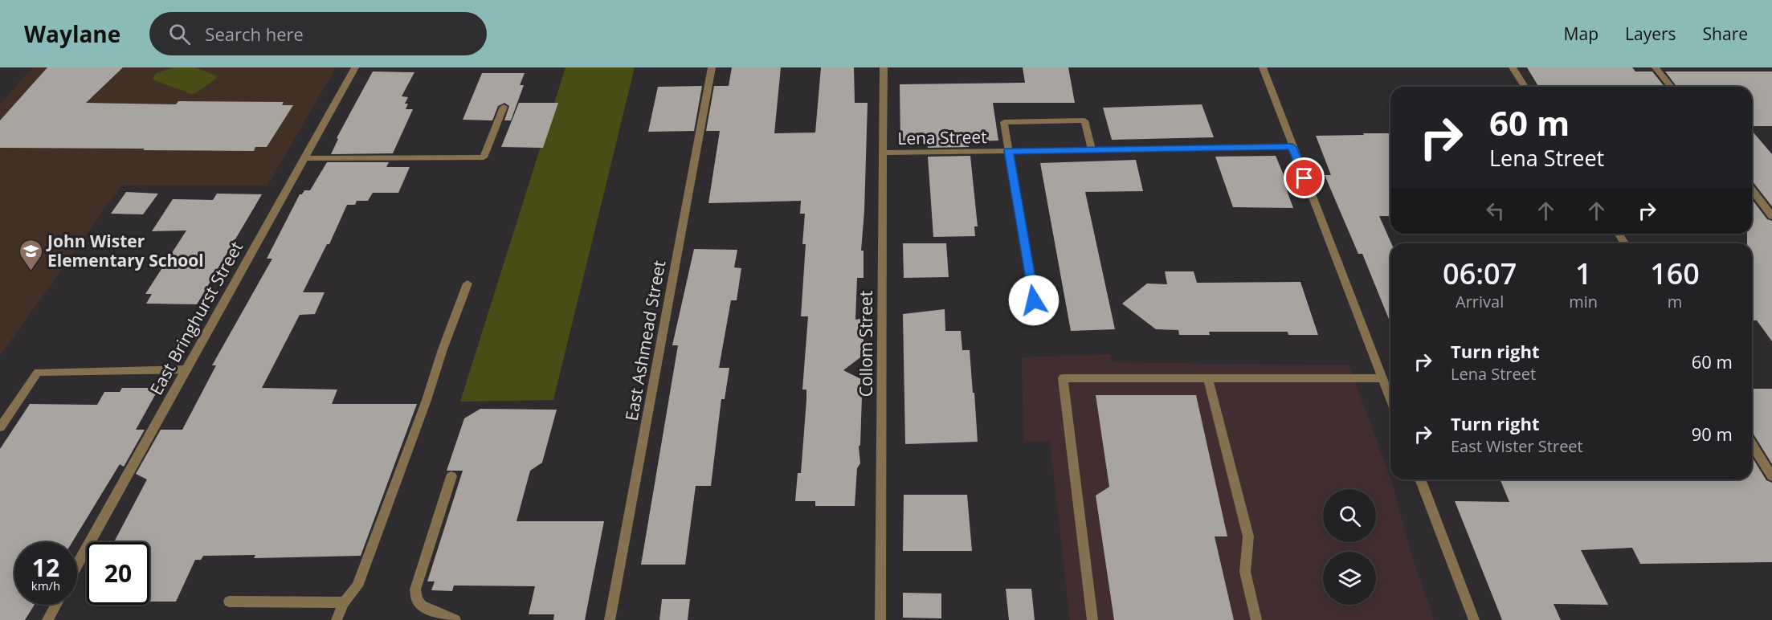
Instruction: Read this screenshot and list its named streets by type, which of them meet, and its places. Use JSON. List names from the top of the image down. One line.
{"streets":{"street":["Lena Street","East Bringhurst Street","East Ashmead Street","Collom Street"]},"crossings":[["Lena Street","Collom Street"]],"places":{"school or university":["John Wister Elementary School"]},"page":{"header":"Waylane","search":"Search here","nav":["Map","Layers","Share"],"turn":["60 m","Lena Street"],"eta":["06:07","Arrival","1","min","160","m"],"list":[{"name":"Turn right","note":"Lena Street","value":"60 m"},{"name":"Turn right","note":"East Wister Street","value":"90 m"}],"speed":"12 km/h","limit":"20"}}
